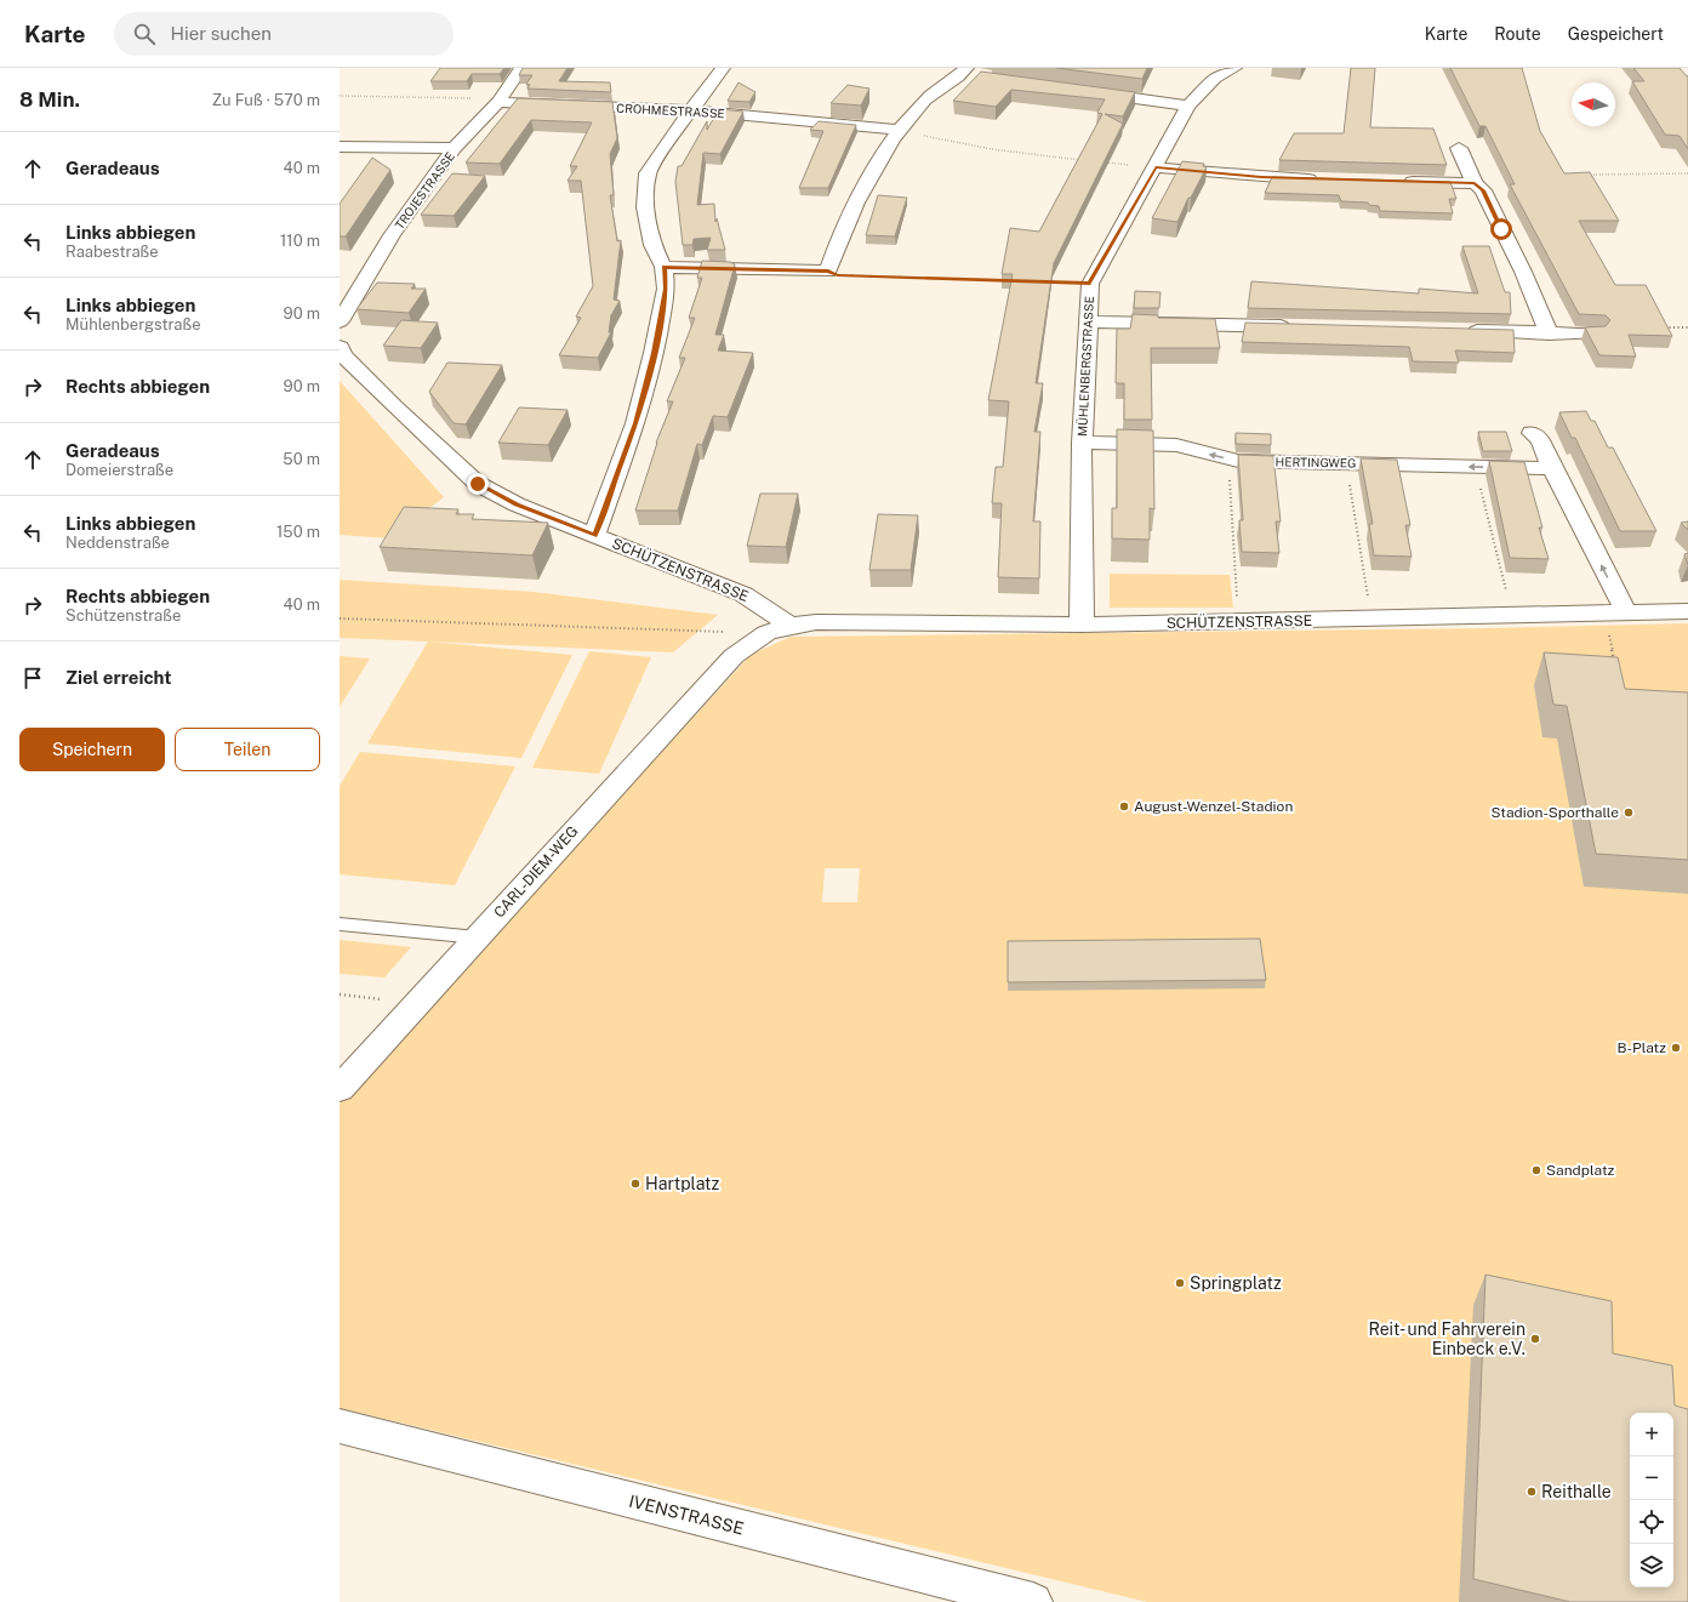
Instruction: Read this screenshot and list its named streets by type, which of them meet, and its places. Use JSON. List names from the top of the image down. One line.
{"streets":{"street":["CROHMESTRASSE","TROJESTRASSE","MÜHLENBERGSTRASSE","HERTINGWEG","SCHÜTZENSTRASSE","CARL-DIEM-WEG","IVENSTRASSE"]},"crossings":[["CROHMESTRASSE","TROJESTRASSE"],["MÜHLENBERGSTRASSE","HERTINGWEG"],["MÜHLENBERGSTRASSE","SCHÜTZENSTRASSE"],["SCHÜTZENSTRASSE","CARL-DIEM-WEG"]],"places":["August-Wenzel-Stadion","Stadion-Sporthalle","B-Platz","Sandplatz","Hartplatz","Springplatz","Reit- und Fahrverein Einbeck e.V.","Reithalle"],"north":"left","page":{"header":"Karte","search":"Hier suchen","nav":["Karte","Route","Gespeichert"],"heading":["8 Min.","Zu Fuß · 570 m"],"list":[["Geradeaus","40 m"],["Links abbiegen","Raabestraße","110 m"],["Links abbiegen","Mühlenbergstraße","90 m"],["Rechts abbiegen","90 m"],["Geradeaus","Domeierstraße","50 m"],["Links abbiegen","Neddenstraße","150 m"],["Rechts abbiegen","Schützenstraße","40 m"],"Ziel erreicht"],"buttons":["Speichern","Teilen"],"map_buttons":["+","−"]}}
